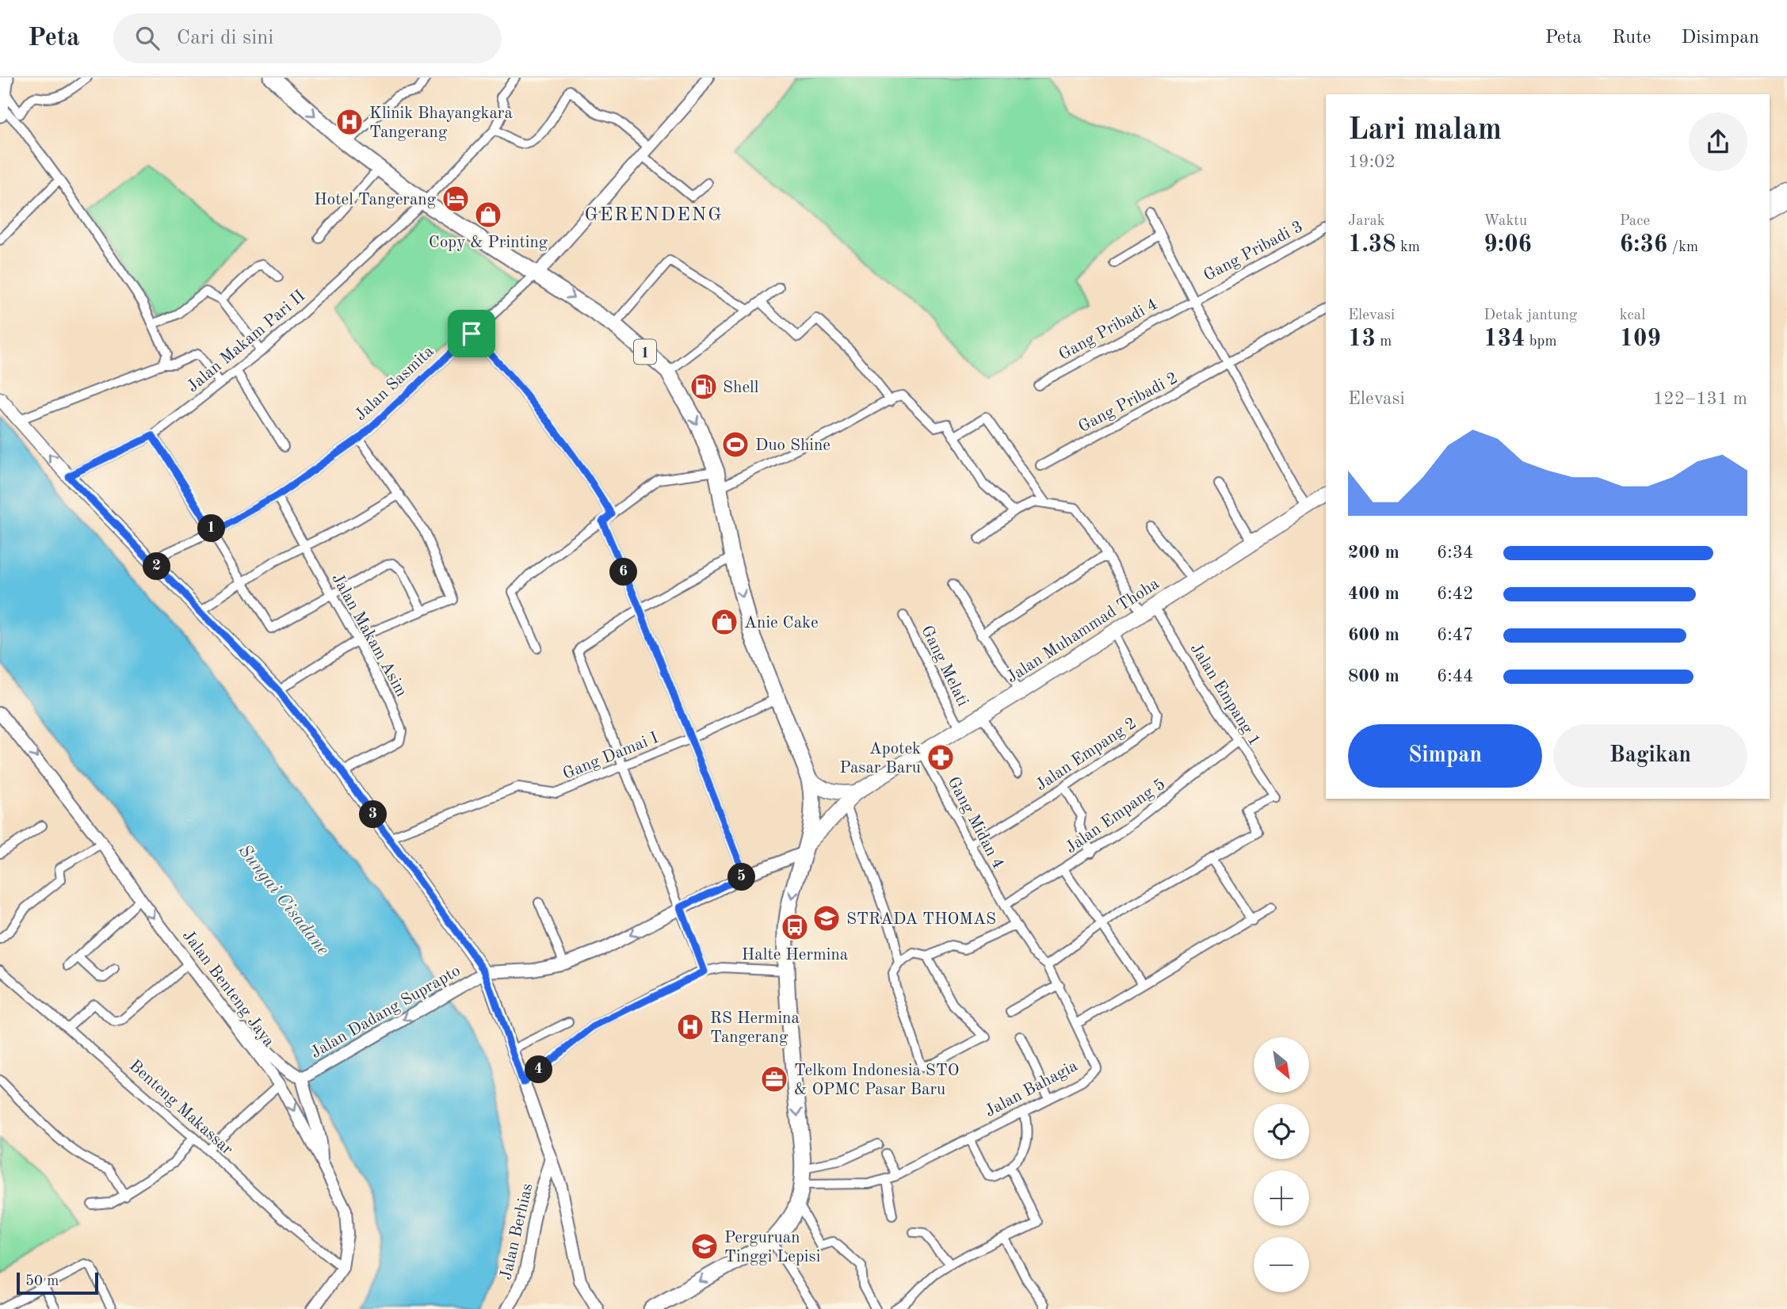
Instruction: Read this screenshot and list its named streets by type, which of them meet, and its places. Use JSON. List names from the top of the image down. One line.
{"streets":{"highway":["1"],"main road":["Jalan Muhammad Thoha","Jalan Dadang Suprapto"],"street":["Gang Pribadi 3","Gang Pribadi 4","Jalan Makam Pari II","Jalan Sasmita","Gang Pribadi 2","Jalan Makam Asim","Gang Melati","Jalan Empang 1","Jalan Empang 2","Gang Damai I","Jalan Empang 5","Gang Midan 4","Jalan Benteng Jaya","Jalan Bahagia","Benteng Makassar","Jalan Berhias"]},"crossings":[["Gang Pribadi 3","Gang Pribadi 4"],["Jalan Makam Pari II","1"],["Jalan Makam Pari II","Jalan Dadang Suprapto"],["1","Jalan Sasmita"],["1","Jalan Muhammad Thoha"],["1","Gang Damai I"],["1","Jalan Dadang Suprapto"],["1","Jalan Bahagia"],["Jalan Sasmita","Jalan Makam Asim"],["Jalan Sasmita","Jalan Dadang Suprapto"],["Jalan Muhammad Thoha","Gang Melati"],["Jalan Muhammad Thoha","Jalan Empang 1"],["Jalan Muhammad Thoha","Jalan Empang 2"],["Jalan Muhammad Thoha","Gang Midan 4"],["Jalan Muhammad Thoha","Jalan Dadang Suprapto"],["Jalan Makam Asim","Jalan Dadang Suprapto"],["Jalan Empang 1","Jalan Empang 5"],["Jalan Empang 2","Gang Midan 4"],["Gang Damai I","Jalan Dadang Suprapto"],["Jalan Empang 5","Gang Midan 4"],["Jalan Empang 5","Jalan Bahagia"],["Gang Midan 4","Jalan Bahagia"],["Jalan Benteng Jaya","Jalan Dadang Suprapto"],["Jalan Benteng Jaya","Benteng Makassar"]],"one_way":["Jalan Benteng Jaya"],"districts":["GERENDENG"],"water":["Sungai Cisadane"],"places":{"hospital":["Klinik Bhayangkara Tangerang","RS Hermina Tangerang"],"hotel":["Hotel Tangerang"],"shop":["Copy & Printing","Anie Cake"],"fuel station":["Shell"],"sports":["Duo Shine"],"pharmacy":["Apotek Pasar Baru"],"school or university":["STRADA THOMAS","Perguruan Tinggi Lepisi"],"bus stop":["Halte Hermina"],"office":["Telkom Indonesia STO & OPMC Pasar Baru"]},"scale_bar":"50 m","north":"bottom right","page":{"header":"Peta","search":"Cari di sini","nav":["Peta","Rute","Disimpan"],"heading":["Lari malam","19:02"],"stats":[["Jarak","1.38 km"],["Waktu","9:06"],["Pace","6:36 /km"],["Elevasi","13 m"],["Detak jantung","134 bpm"],["kcal","109"]],"chart":["Elevasi","122–131 m"],"pins":["1","2","6","3","5","4"],"list":[{"name":"200 m","note":"6:34"},{"name":"400 m","note":"6:42"},{"name":"600 m","note":"6:47"},{"name":"800 m","note":"6:44"}],"buttons":["Simpan","Bagikan"],"map_buttons":["+","−"],"scale":"50 m"}}
